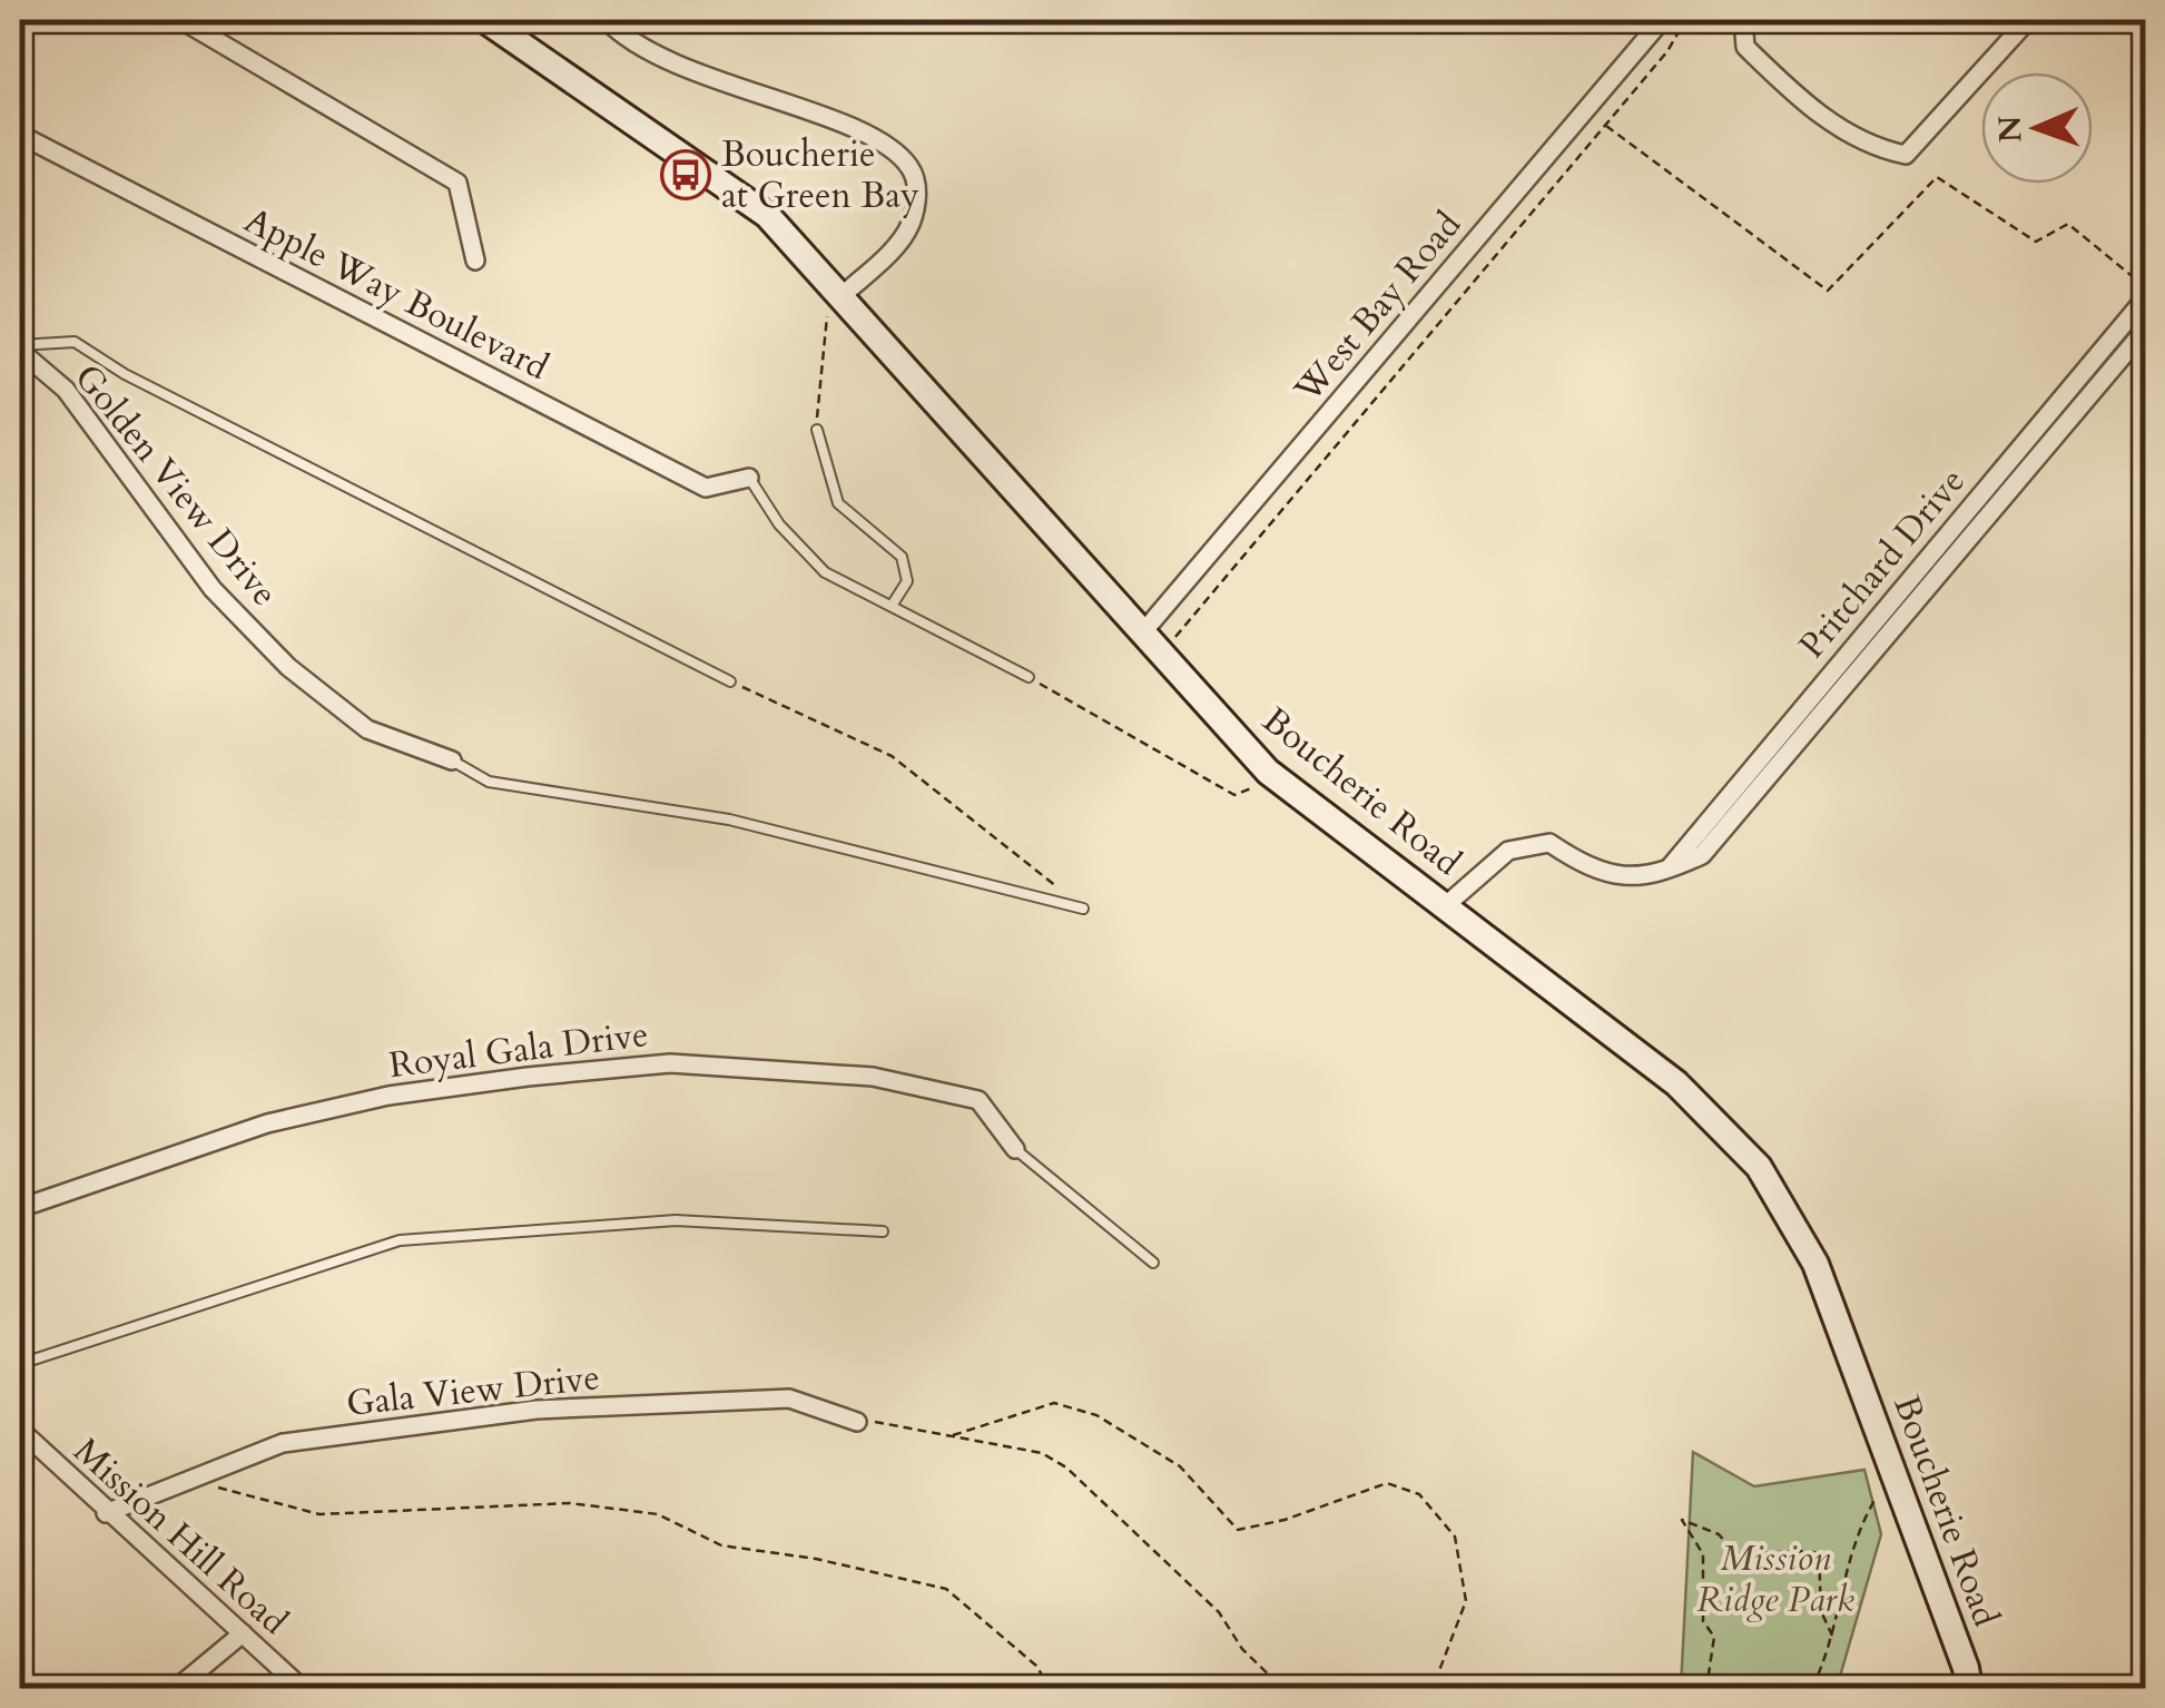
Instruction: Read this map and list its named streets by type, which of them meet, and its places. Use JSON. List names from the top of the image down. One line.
{"streets":{"main road":["Boucherie Road"],"street":["Apple Way Boulevard","West Bay Road","Golden View Drive","Pritchard Drive","Royal Gala Drive","Gala View Drive","Mission Hill Road"]},"crossings":[["West Bay Road","Boucherie Road"],["Pritchard Drive","Boucherie Road"],["Gala View Drive","Mission Hill Road"]],"parks":["Mission Ridge Park"],"places":{"bus stop":["Boucherie at Green Bay"]},"north":"left"}
